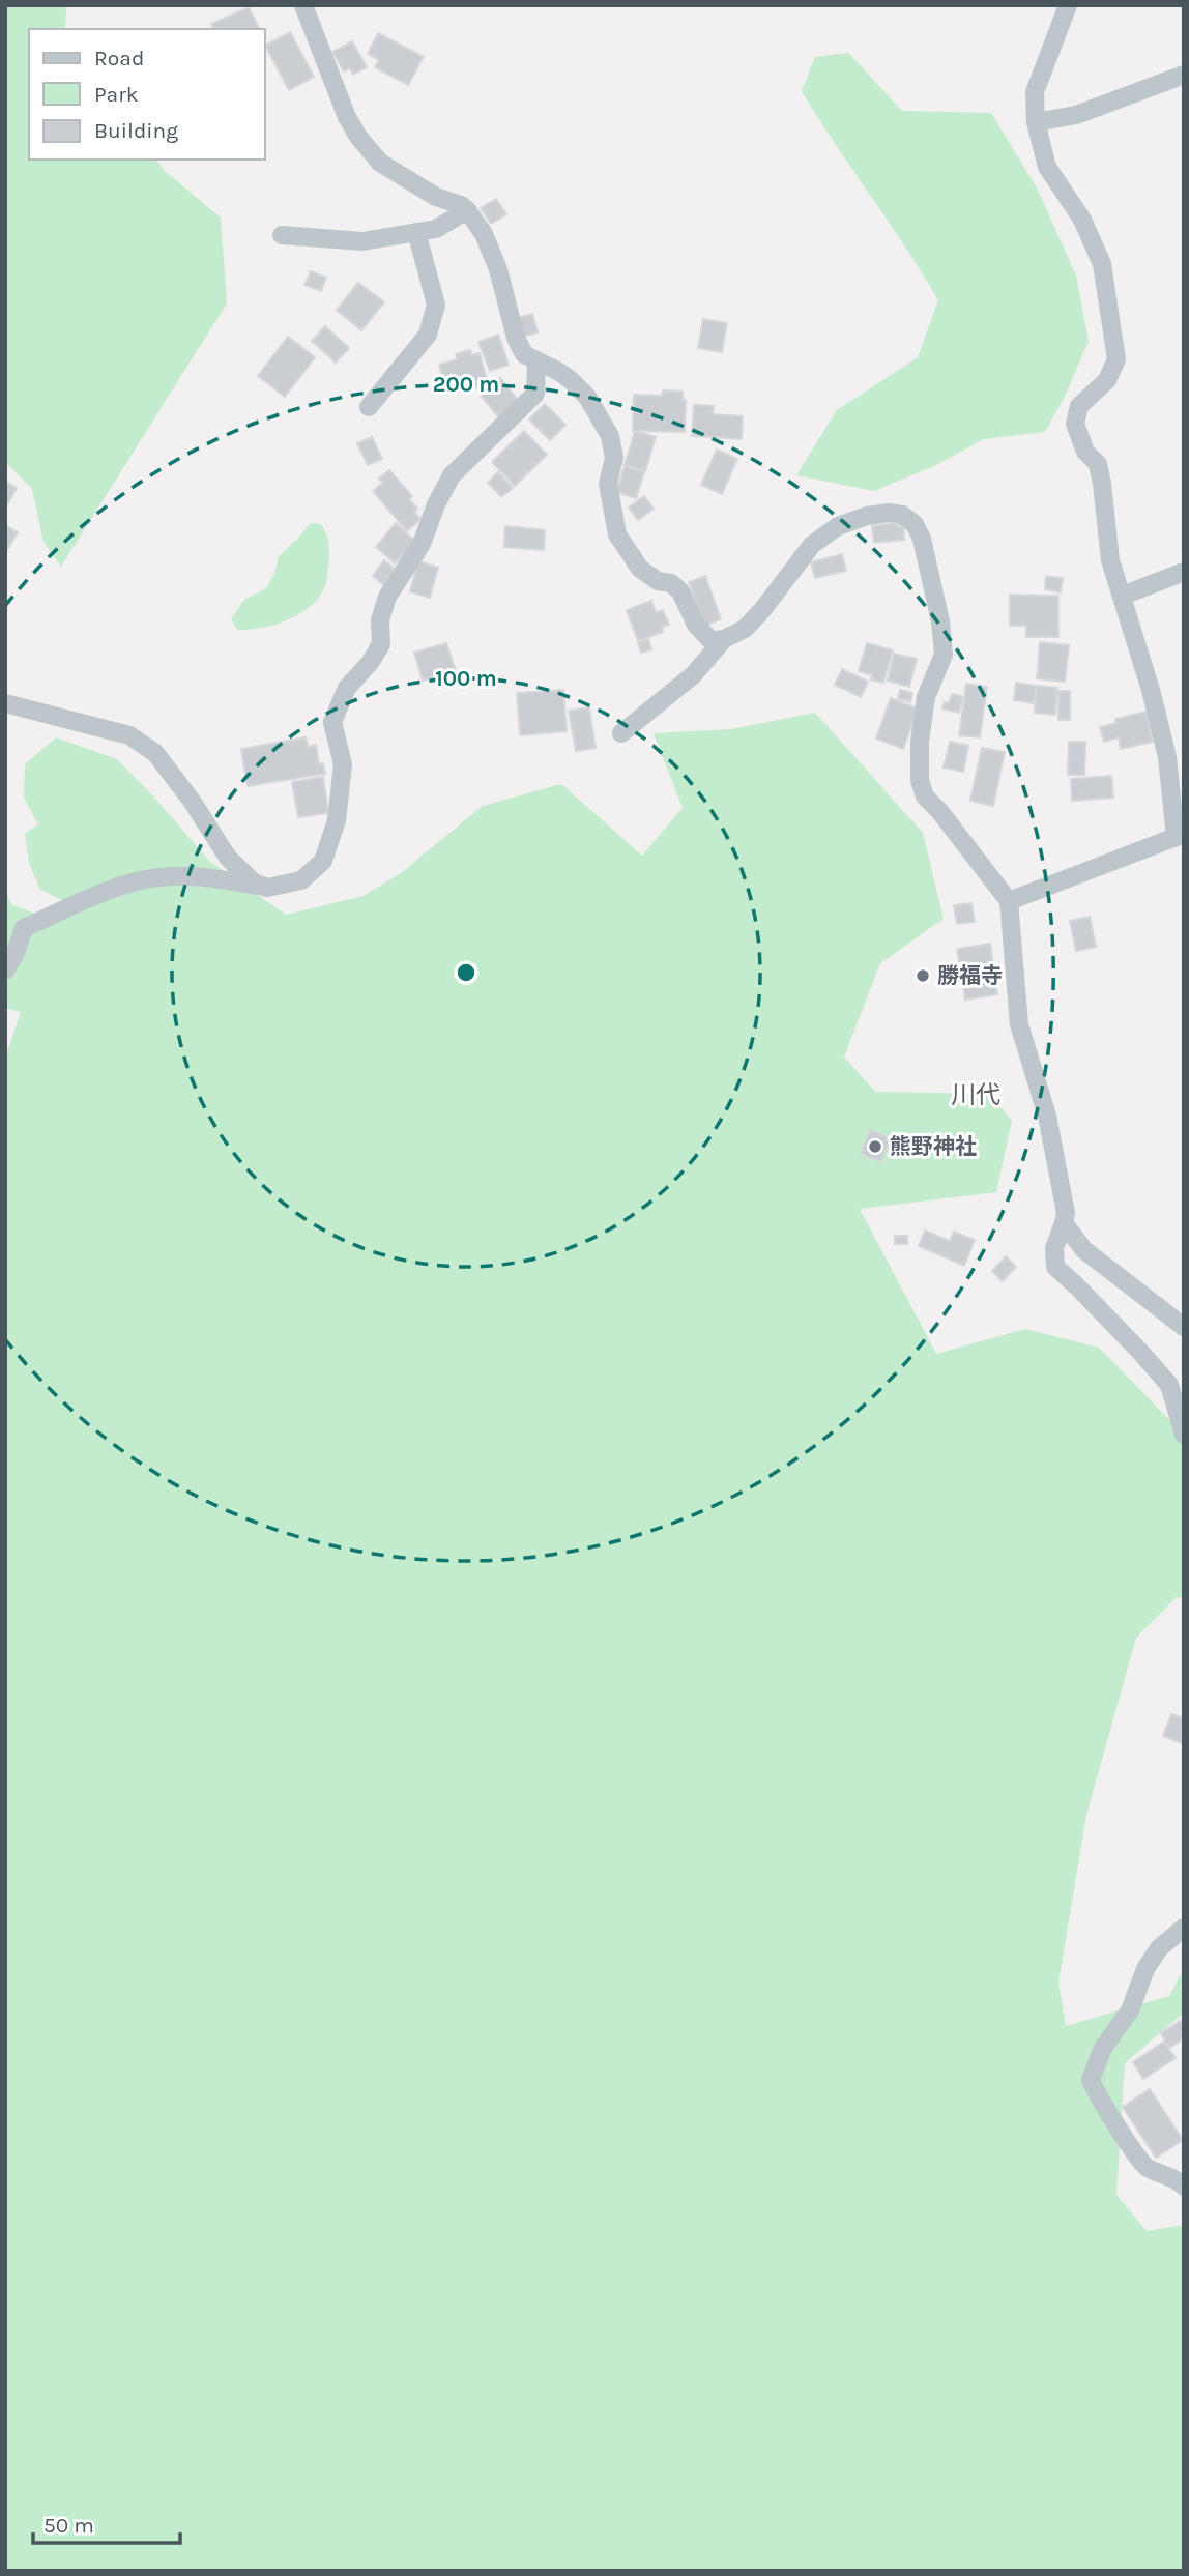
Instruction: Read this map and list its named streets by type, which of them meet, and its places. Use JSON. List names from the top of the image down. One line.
{"districts":["川代"],"places":["勝福寺","熊野神社"],"legend":["Road","Park","Building"],"scale_bar":"50 m","rings":["200 m","100 m"]}
